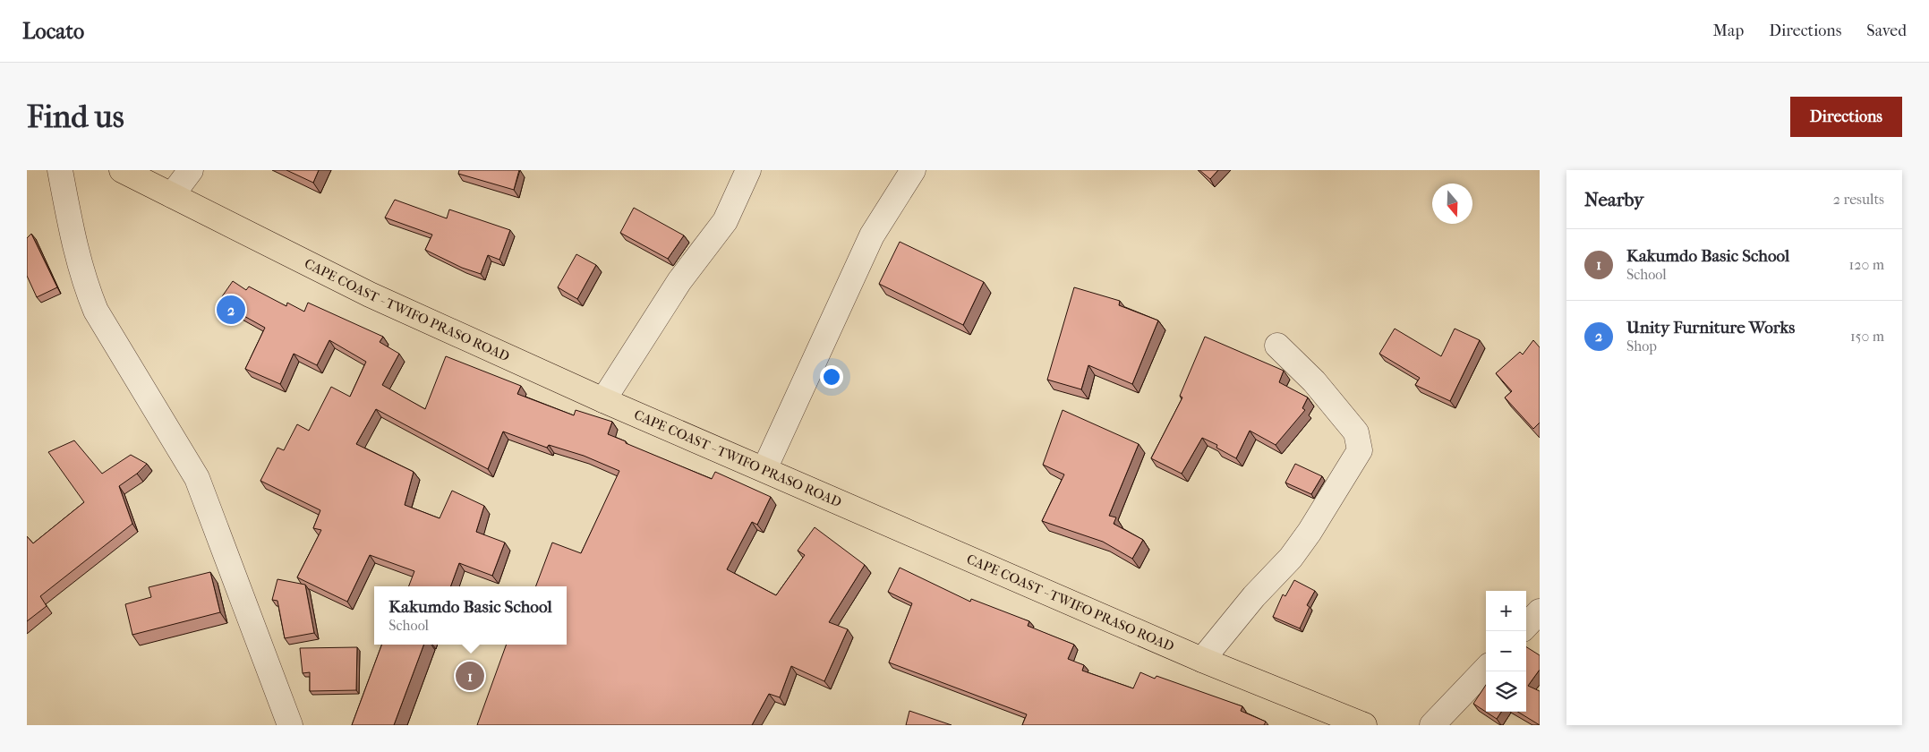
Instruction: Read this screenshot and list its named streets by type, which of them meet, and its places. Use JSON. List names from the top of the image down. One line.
{"streets":{"main road":["CAPE COAST - TWIFO PRASO ROAD"]},"north":"bottom","page":{"header":"Locato","nav":["Map","Directions","Saved"],"buttons":"Directions","title":"Find us","heading":["Nearby","2 results"],"list":[{"mark":"1","name":"Kakumdo Basic School","note":"School","value":"120 m"},{"mark":"2","name":"Unity Furniture Works","note":"Shop","value":"150 m"}],"pins":["2","1"],"popup":["Kakumdo Basic School","School"],"map_buttons":["+","−"]}}
